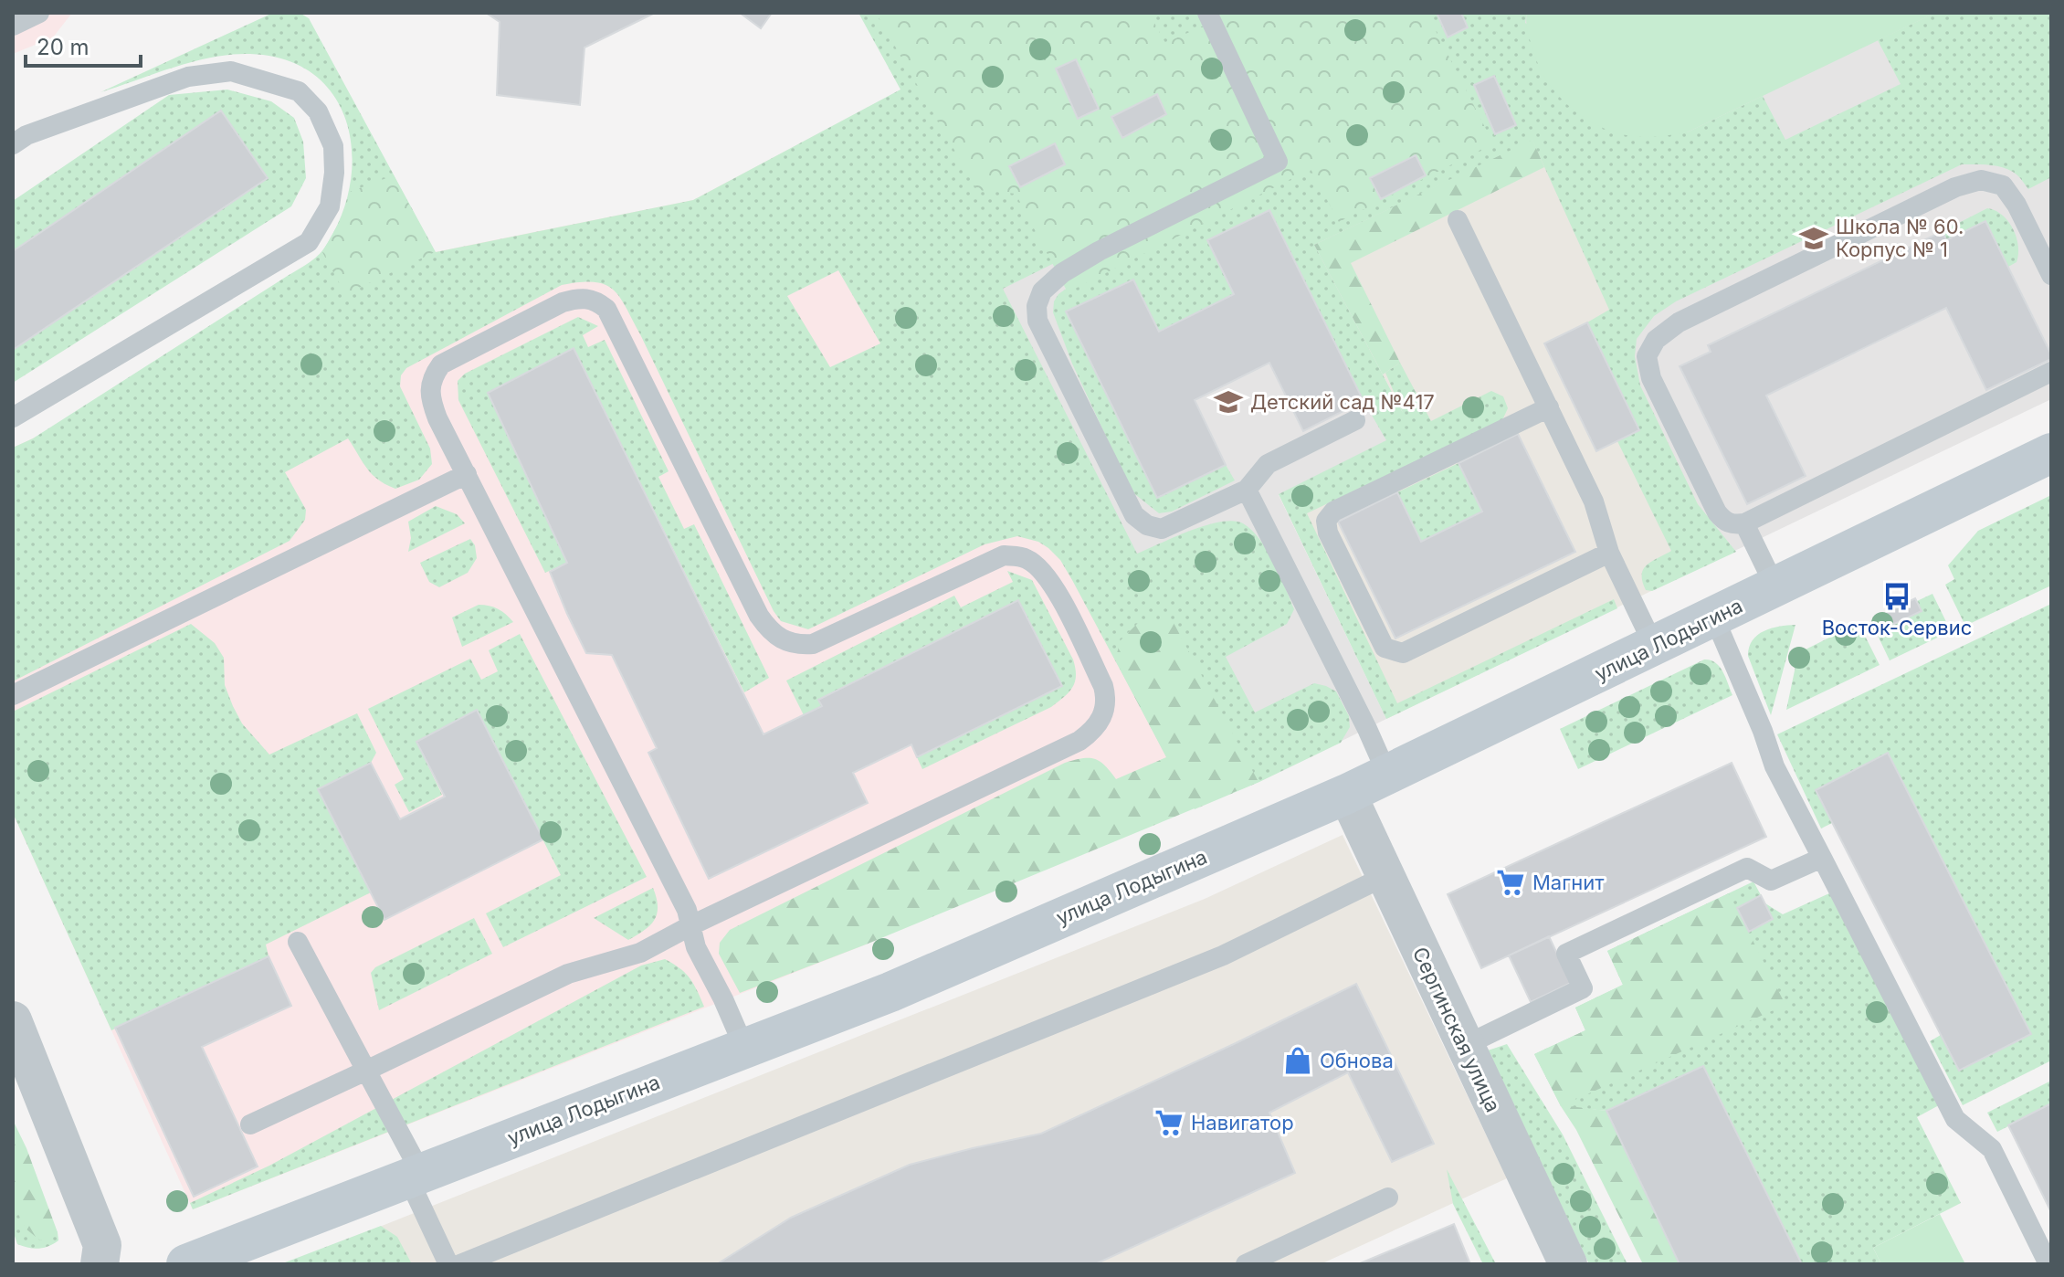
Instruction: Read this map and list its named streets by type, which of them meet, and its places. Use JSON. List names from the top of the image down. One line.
{"streets":{"main road":["улица Лодыгина"],"street":["Сергинская улица"]},"crossings":[["улица Лодыгина","Сергинская улица"]],"places":{"school or university":["Школа № 60. Корпус № 1","Детский сад №417"],"bus stop":["Восток-Сервис"],"supermarket":["Магнит","Навигатор"],"shop":["Обнова"]},"scale_bar":"20 m"}
